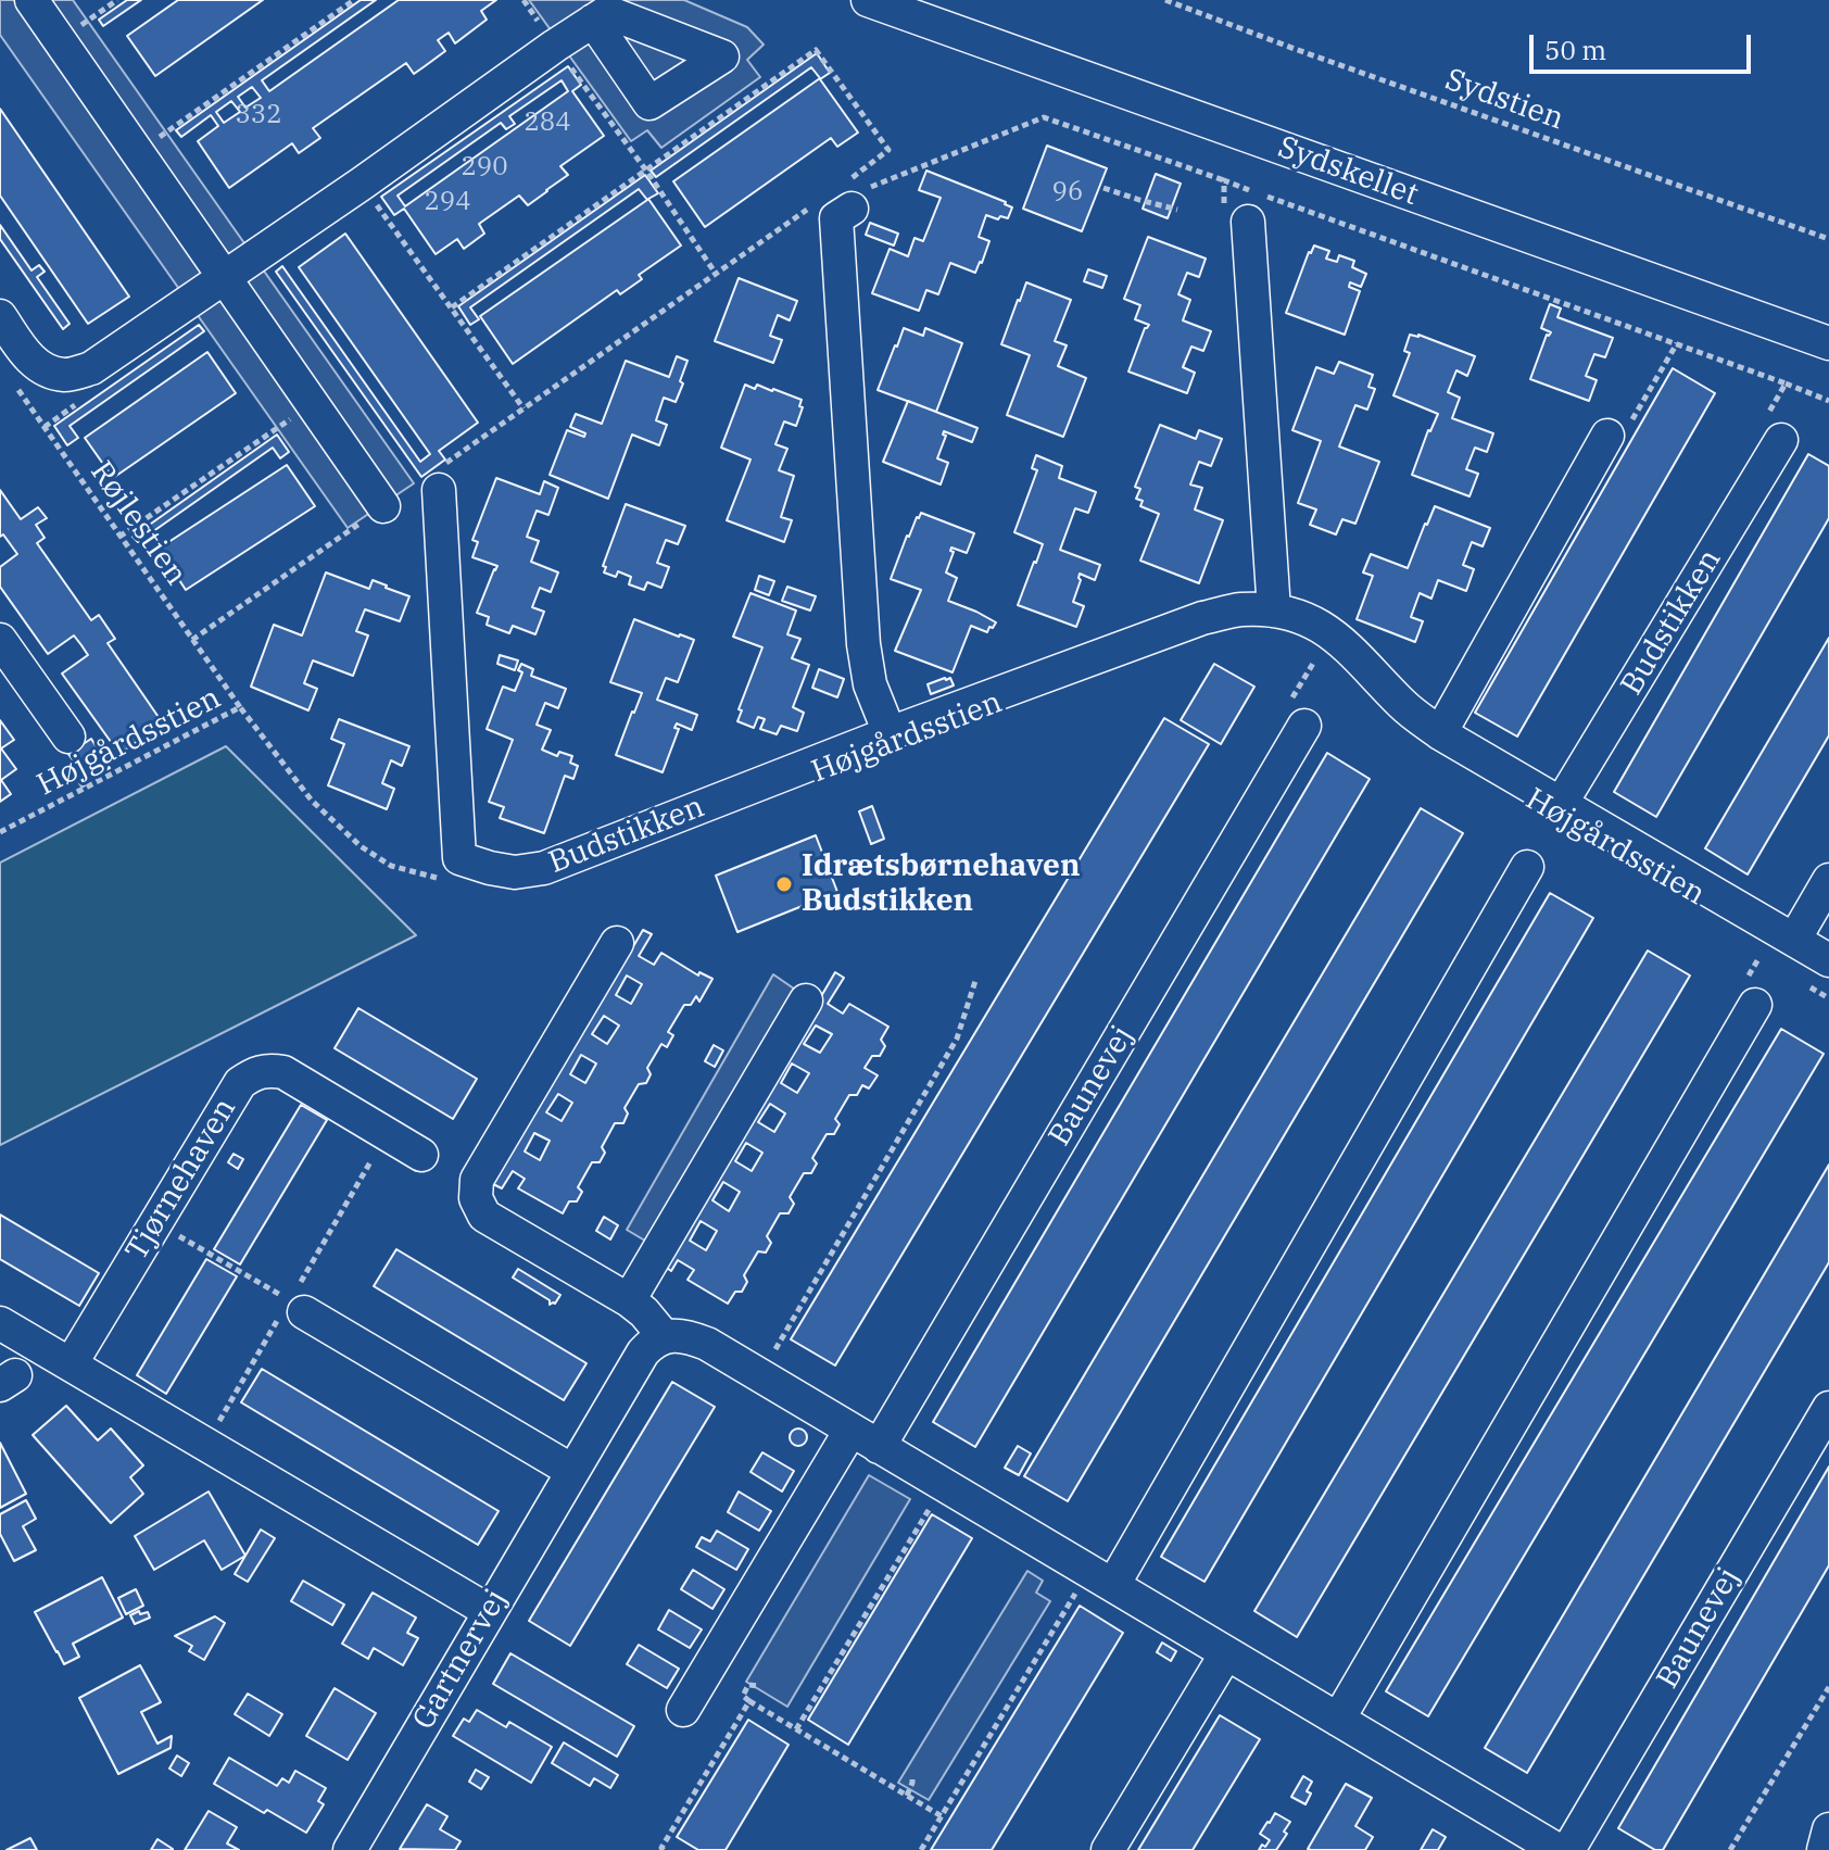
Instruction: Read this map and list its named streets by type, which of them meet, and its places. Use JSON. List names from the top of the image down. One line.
{"streets":{"street":["Sydskellet","Budstikken","Baunevej","Tjørnehaven","Gartnervej"],"path":["Sydstien","Røjlestien","Højgårdsstien"]},"crossings":[["Røjlestien","Højgårdsstien"]],"places":["Idrætsbørnehaven Budstikken"],"house_numbers":["332","284","290","96","294"],"scale_bar":"50 m"}
